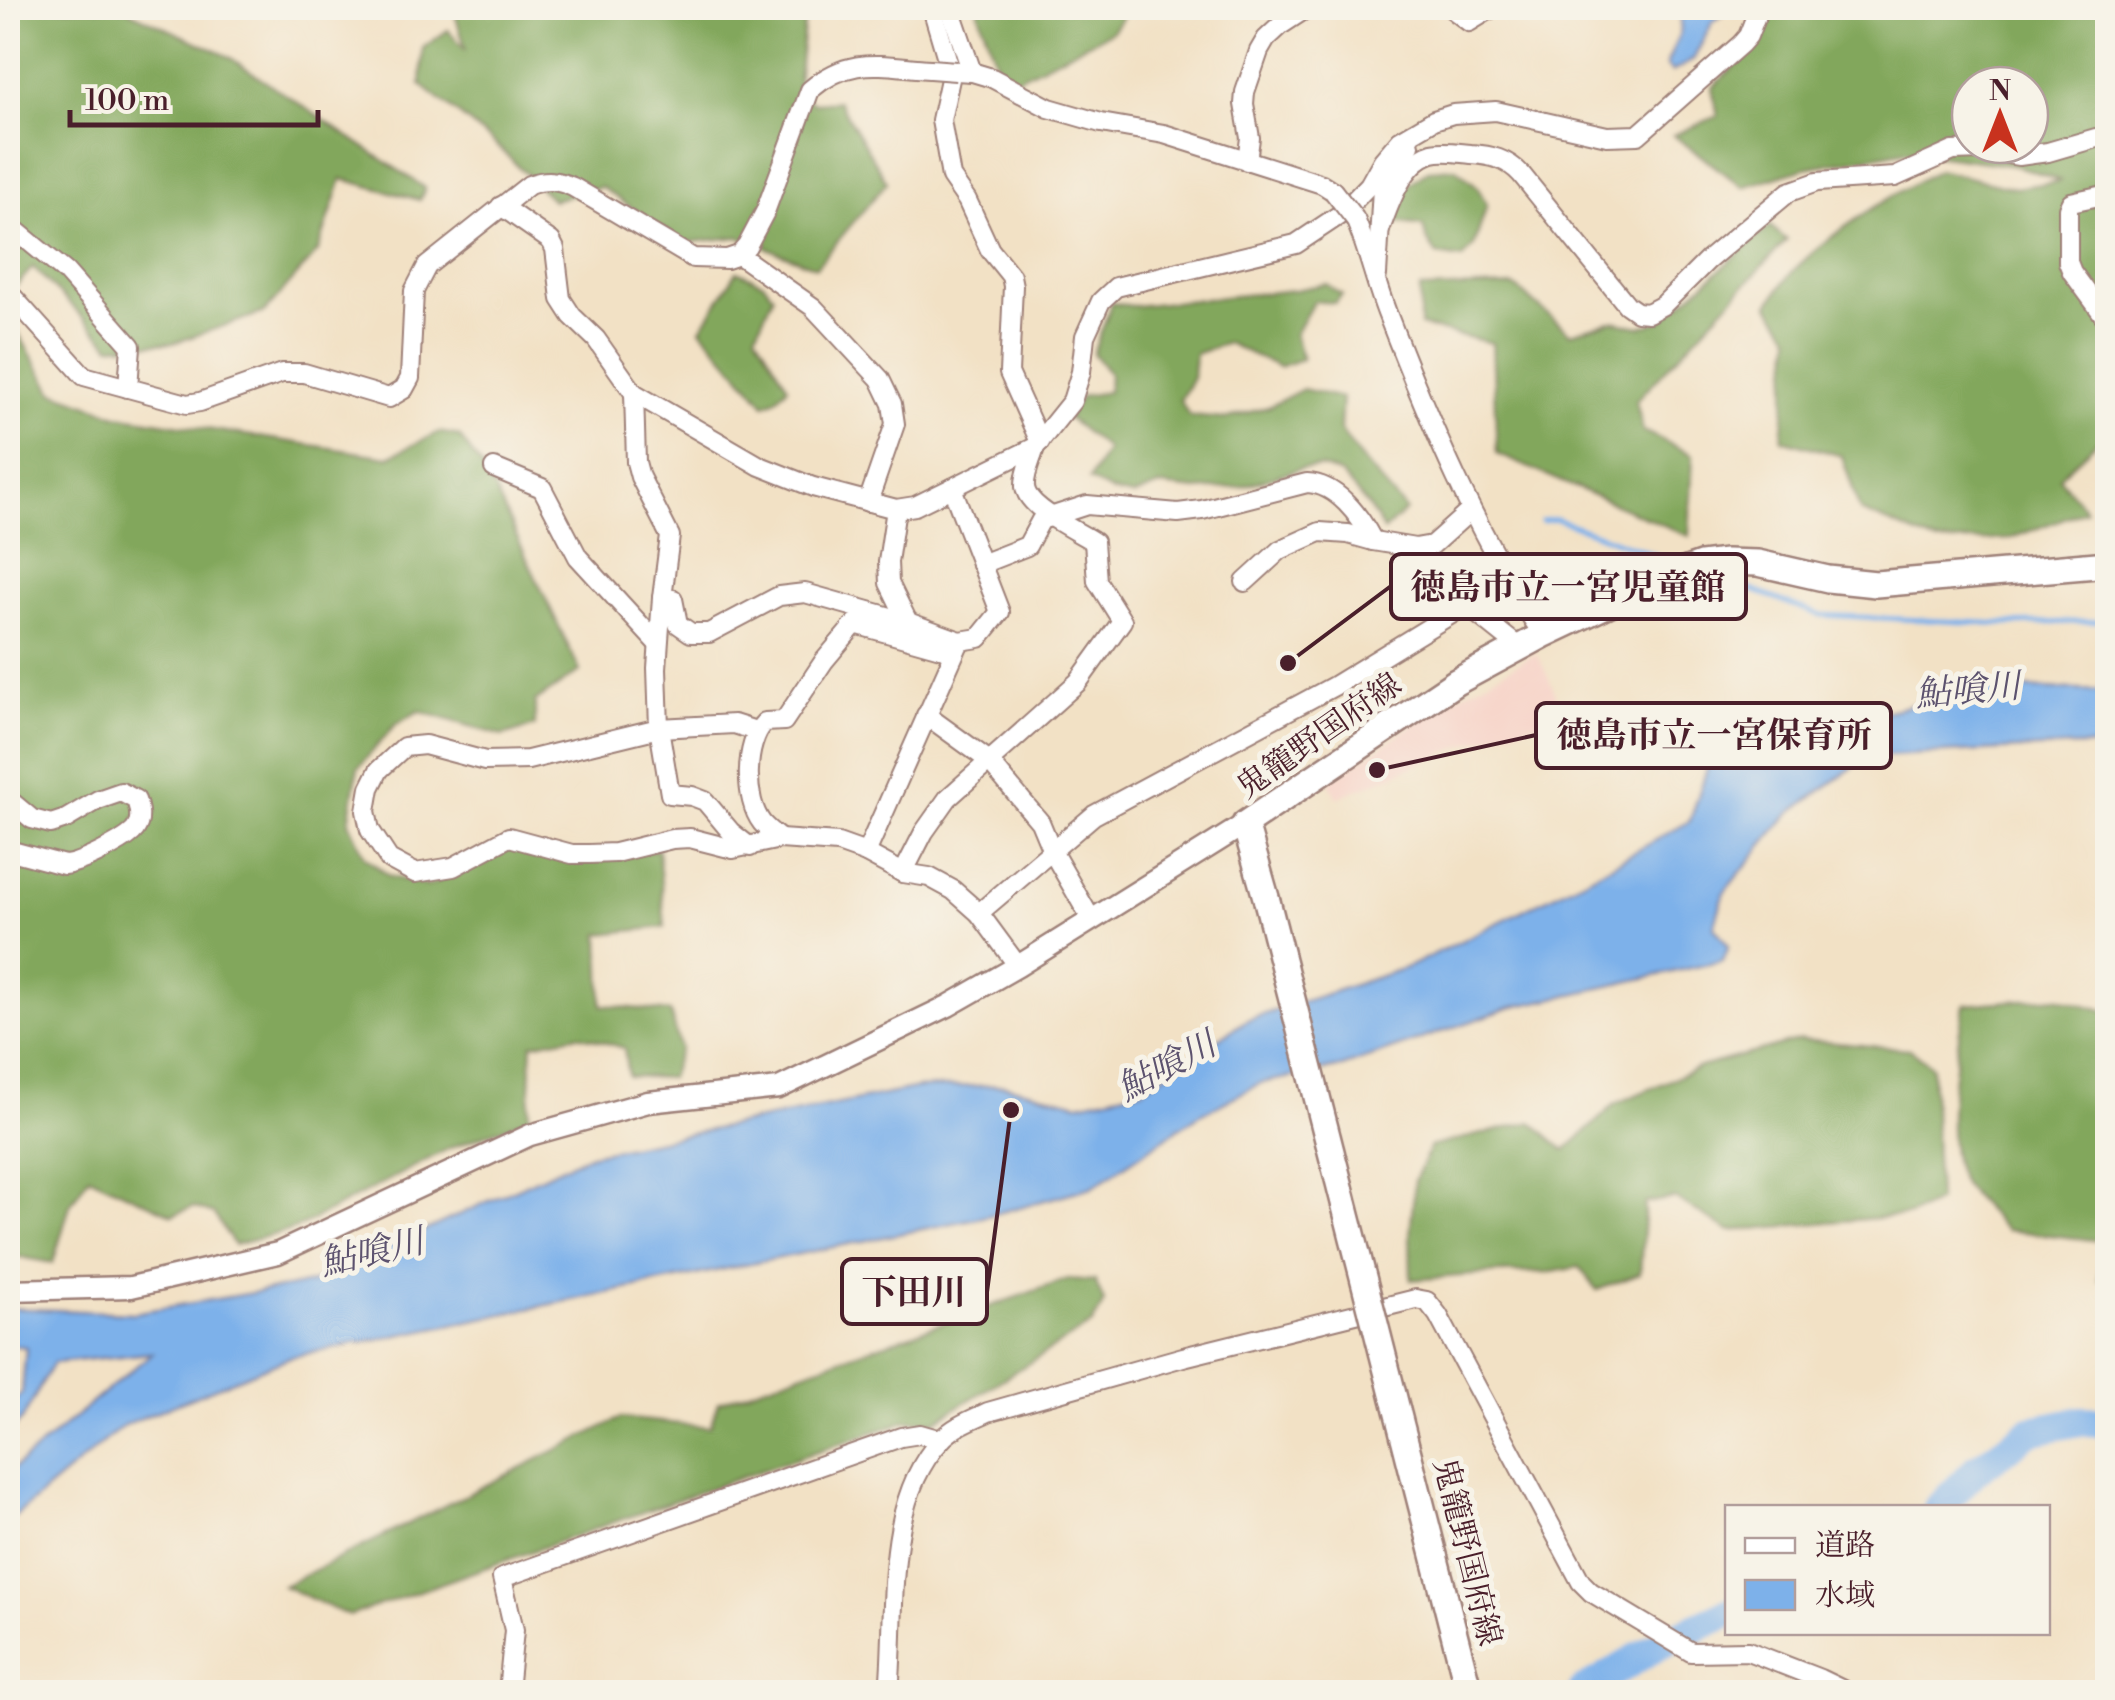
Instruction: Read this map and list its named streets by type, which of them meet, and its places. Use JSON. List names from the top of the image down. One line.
{"streets":{"main road":["鬼籠野国府線"]},"water":["鮎喰川"],"places":["徳島市立一宮児童館","徳島市立一宮保育所","下田川"],"legend":["道路","水域"],"scale_bar":"100 m","north":"top"}
